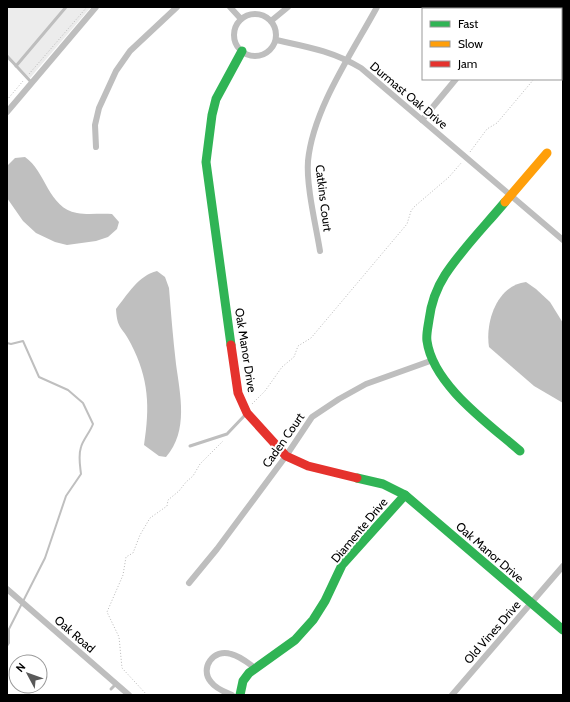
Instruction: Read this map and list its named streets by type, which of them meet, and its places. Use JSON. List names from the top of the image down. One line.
{"streets":{"street":["Durmast Oak Drive","Catkins Court","Oak Manor Drive","Caden Court","Diamente Drive","Old Vines Drive","Oak Road"]},"crossings":[["Durmast Oak Drive","Catkins Court"],["Durmast Oak Drive","Oak Manor Drive"],["Oak Manor Drive","Caden Court"],["Oak Manor Drive","Diamente Drive"],["Oak Manor Drive","Old Vines Drive"]],"legend":["Fast","Slow","Jam"],"north":"top left"}
